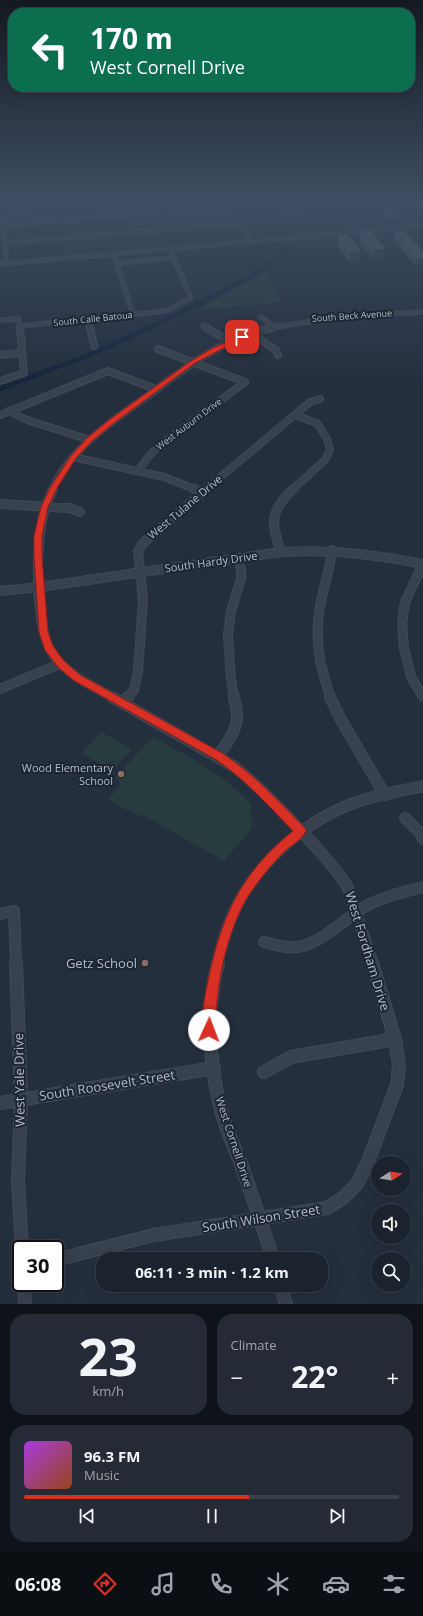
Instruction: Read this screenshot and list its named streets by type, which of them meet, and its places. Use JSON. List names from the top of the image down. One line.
{"streets":{"street":["South Beck Avenue","South Calle Batoua","West Auburn Drive","West Tulane Drive","South Hardy Drive","West Fordham Drive","West Yale Drive","South Roosevelt Street","West Cornell Drive","South Wilson Street"]},"crossings":[["South Beck Avenue","West Auburn Drive"],["West Tulane Drive","South Hardy Drive"],["West Fordham Drive","West Cornell Drive"],["West Fordham Drive","South Wilson Street"],["West Yale Drive","South Roosevelt Street"],["South Roosevelt Street","West Cornell Drive"],["West Cornell Drive","South Wilson Street"]],"places":["Wood Elementary School","Getz School"],"north":"right","page":{"turn":["170 m","West Cornell Drive"],"limit":"30","trip":"06:11 · 3 min · 1.2 km","tile":[["23","km/h"],"Climate"],"heat":["−","22°","+"],"song":["96.3 FM","Music"],"tabs":"06:08"}}
